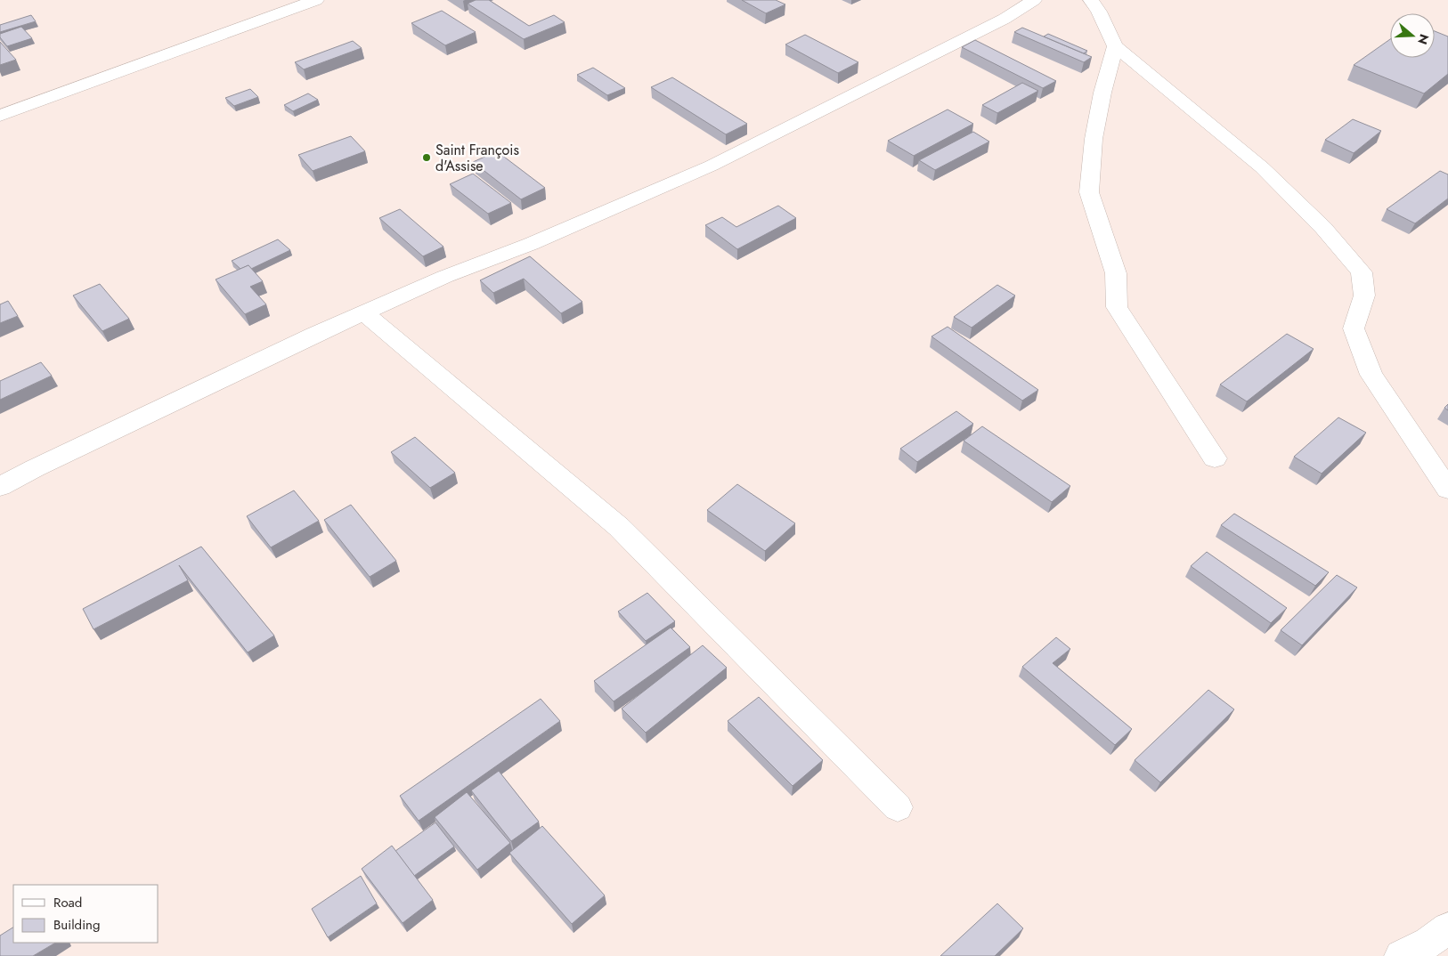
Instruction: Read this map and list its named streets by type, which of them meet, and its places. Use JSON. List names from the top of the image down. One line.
{"places":["Saint François d'Assise"],"legend":["Road","Building"],"north":"right"}
